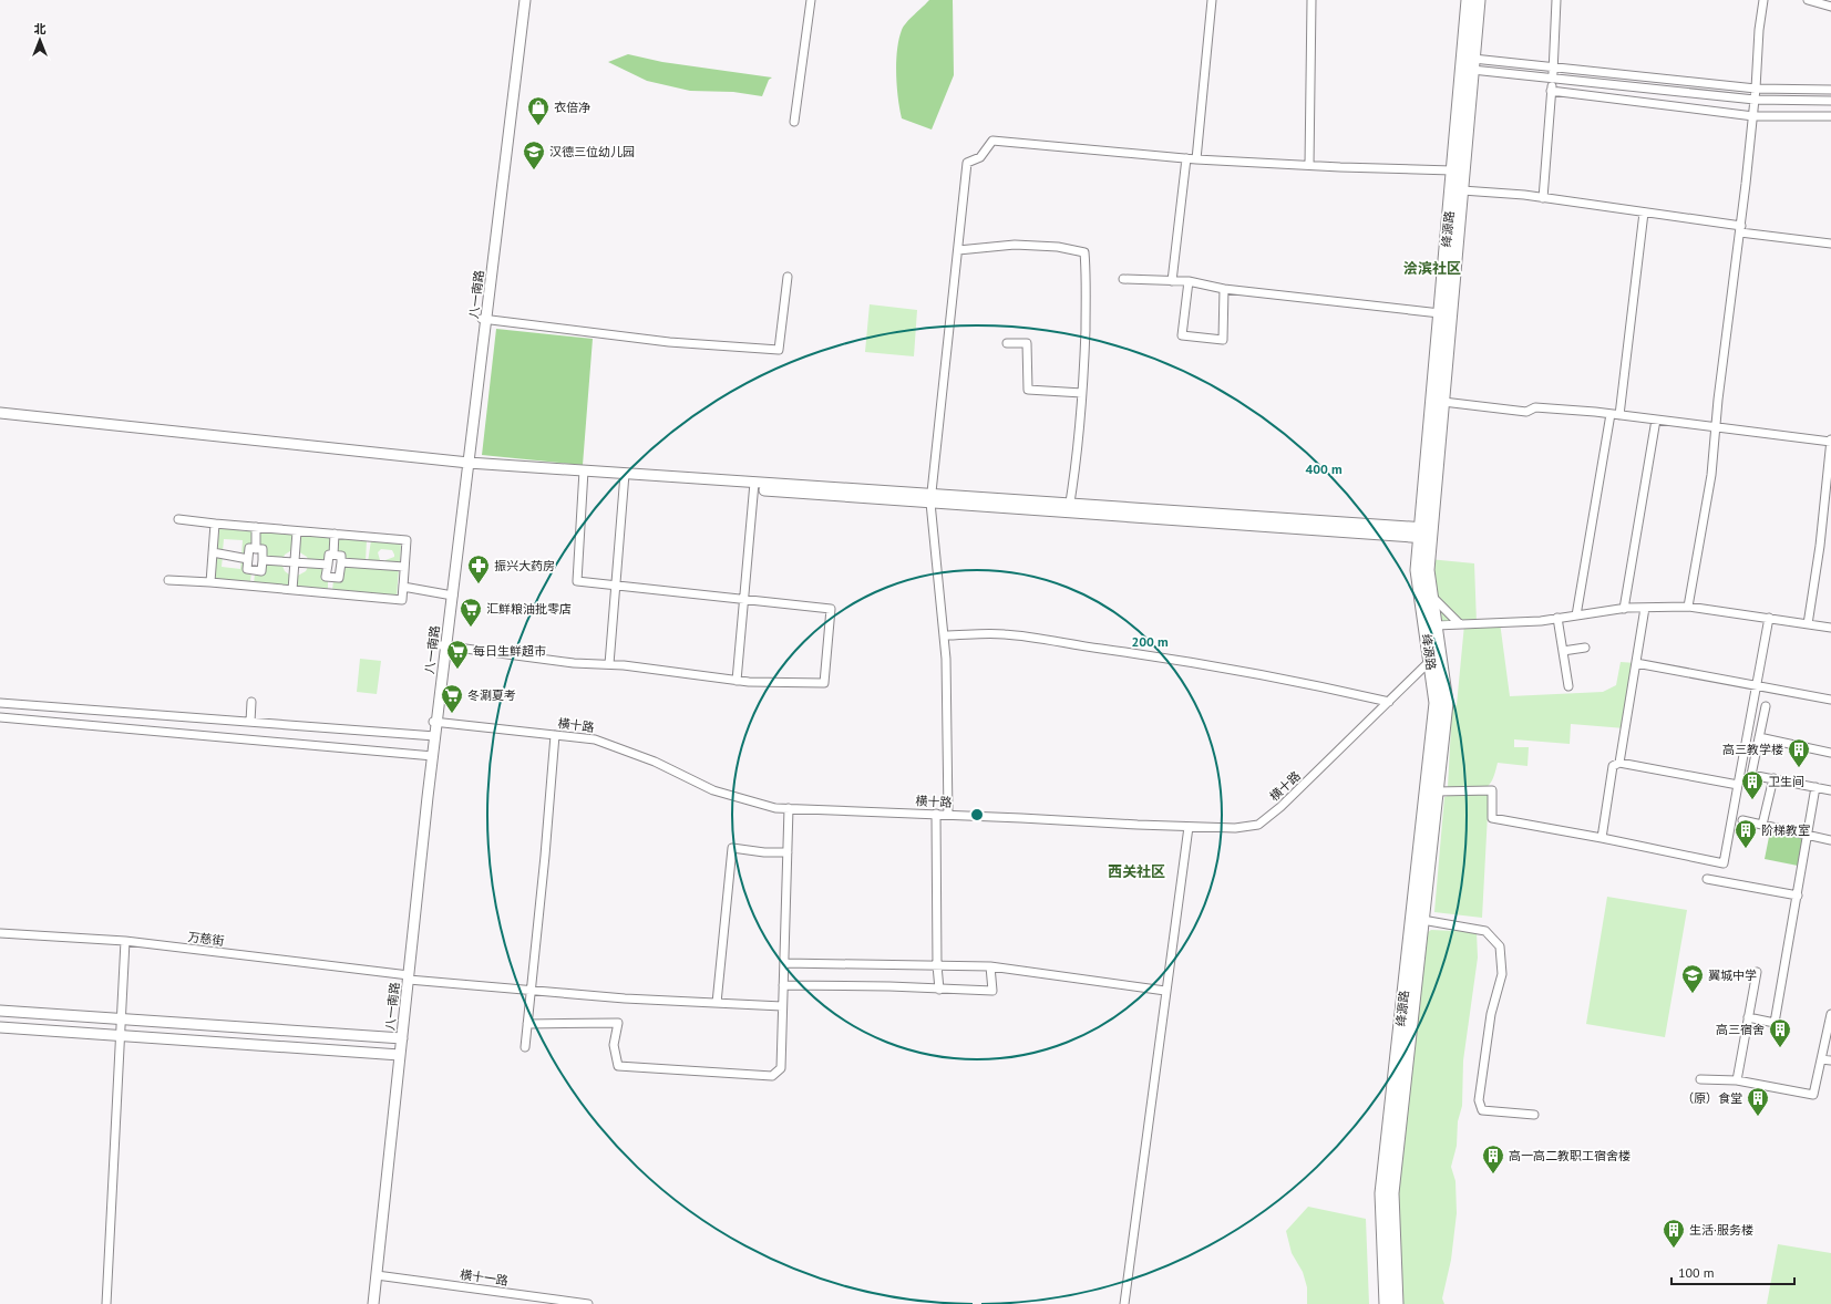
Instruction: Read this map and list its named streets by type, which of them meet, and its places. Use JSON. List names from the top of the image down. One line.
{"streets":{"highway":["绛源路"],"main road":["八一南路"],"street":["横十路","万慈街","横十一路"]},"crossings":[["绛源路","横十路"],["八一南路","横十路"],["八一南路","万慈街"],["八一南路","横十一路"]],"districts":["浍滨社区","西关社区"],"places":{"shop":["衣倍净"],"school or university":["汉德三位幼儿园","翼城中学"],"pharmacy":["振兴大药房"],"supermarket":["汇鲜粮油批零店","每日生鲜超市","冬涮夏考"],"building":["高三教学楼","卫生间","阶梯教室","高三宿舍","（原）食堂","高一高二教职工宿舍楼","生活·服务楼"]},"scale_bar":"100 m","north":"top","rings":["400 m","200 m"]}
